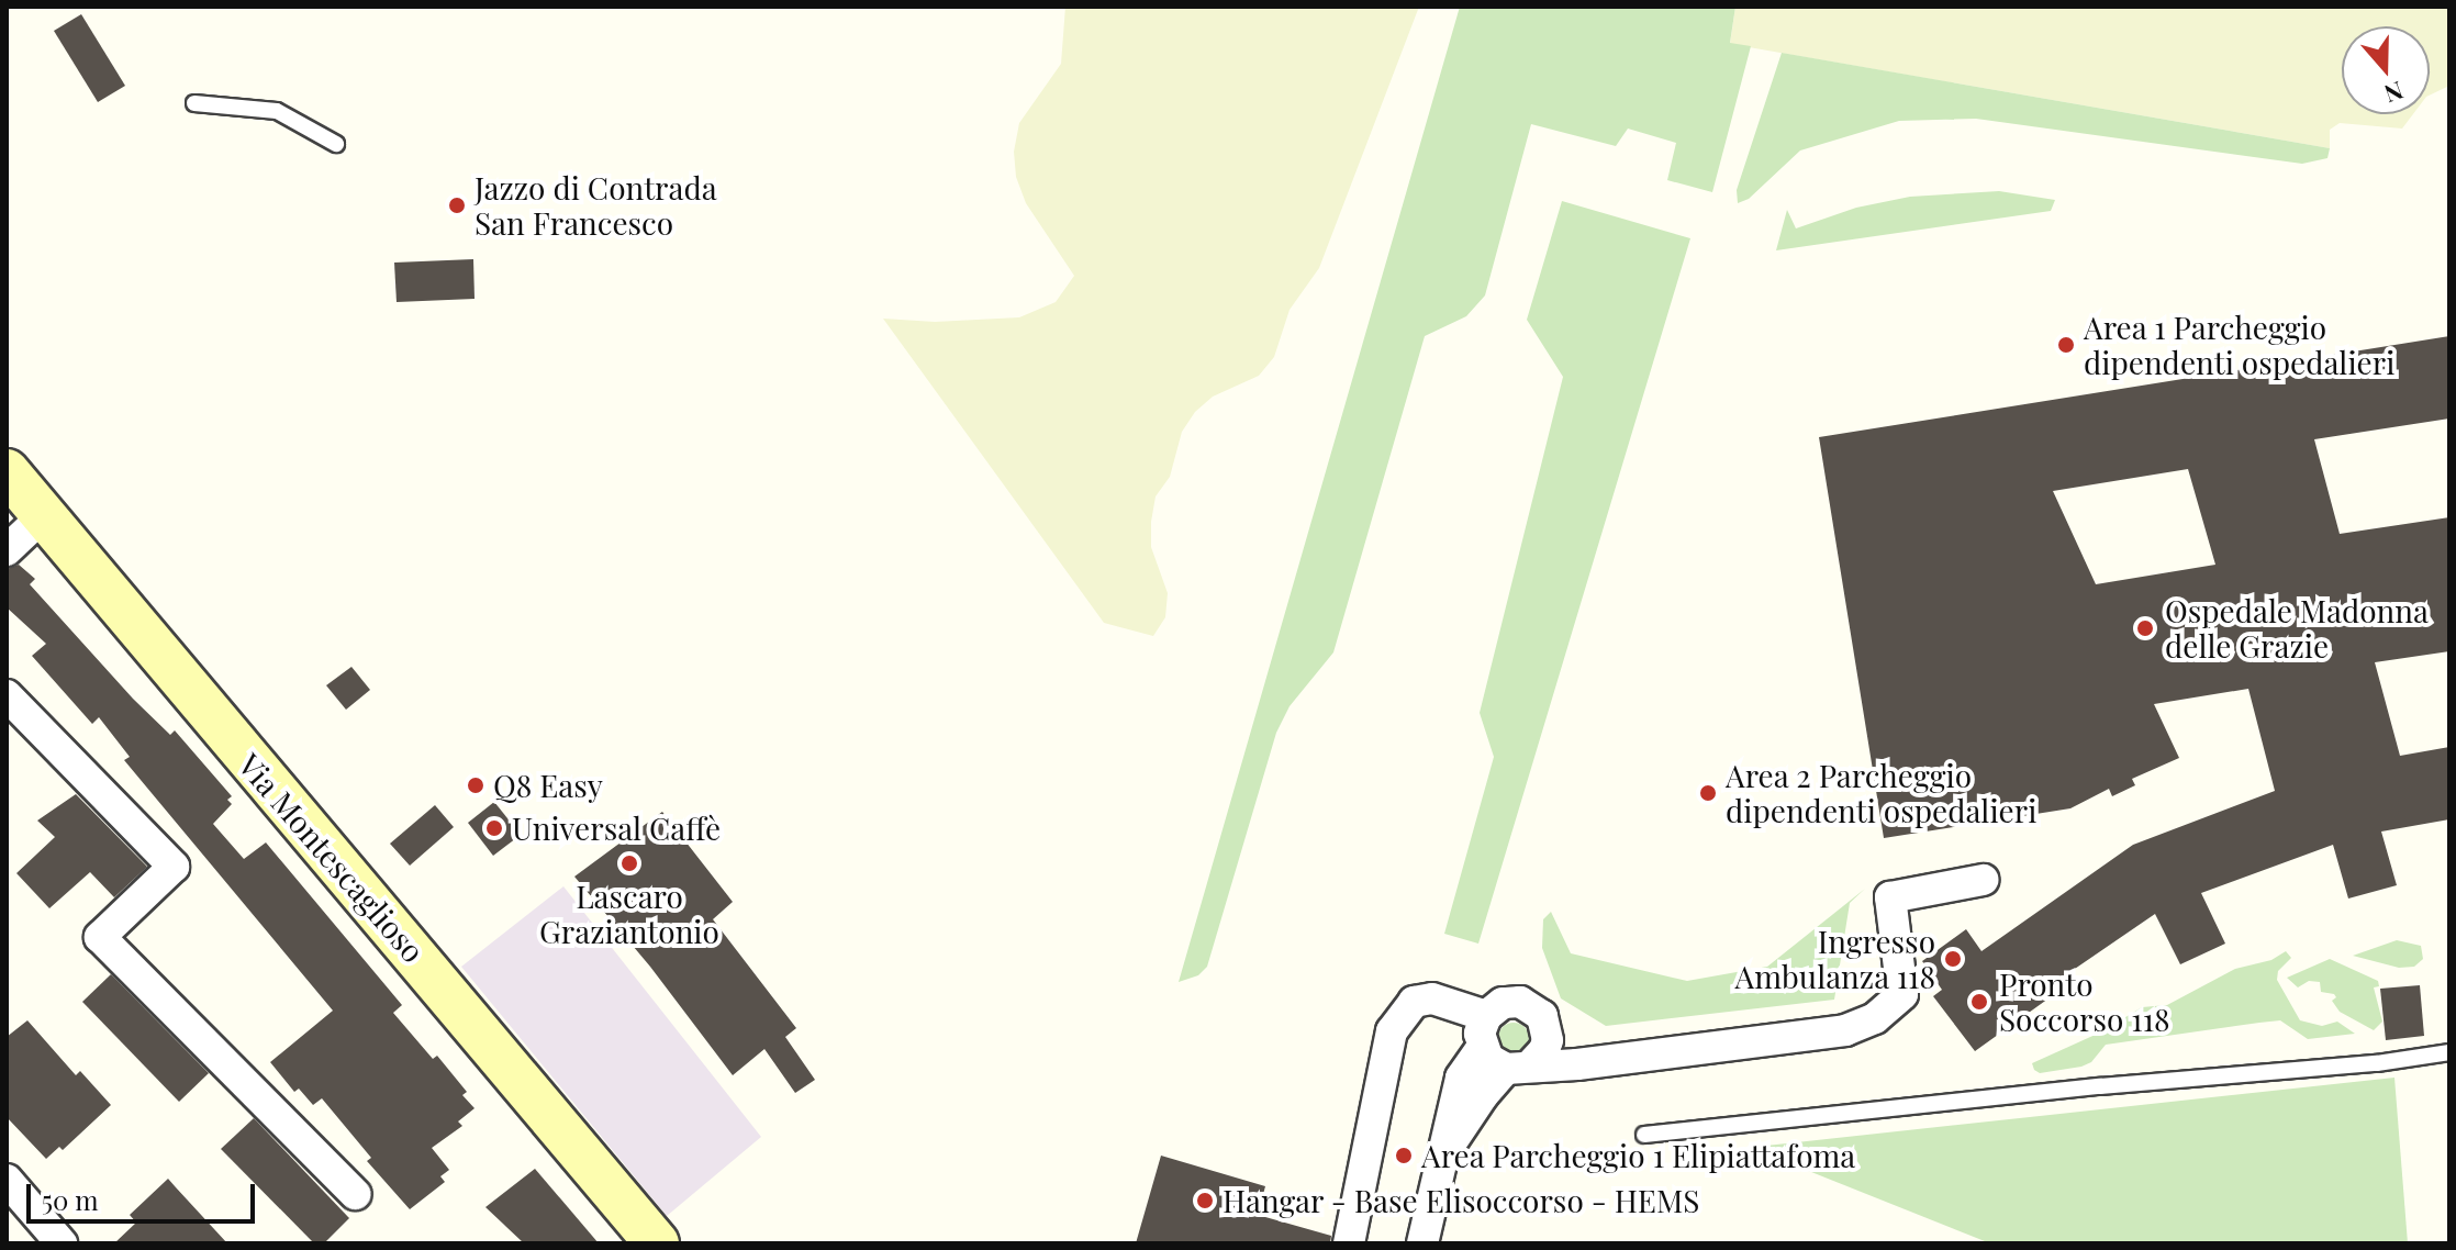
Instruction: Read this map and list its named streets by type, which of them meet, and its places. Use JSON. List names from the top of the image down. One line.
{"streets":{"main road":["Via Montescaglioso"]},"places":["Jazzo di Contrada San Francesco","Area 1 Parcheggio dipendenti ospedalieri","Ospedale Madonna delle Grazie","Q8 Easy","Area 2 Parcheggio dipendenti ospedalieri","Universal Caffè","Lascaro Graziantonio","Ingresso Ambulanza 118","Pronto Soccorso 118","Area Parcheggio 1 Elipiattafoma","Hangar - Base Elisoccorso - HEMS"],"scale_bar":"50 m","north":"bottom"}
